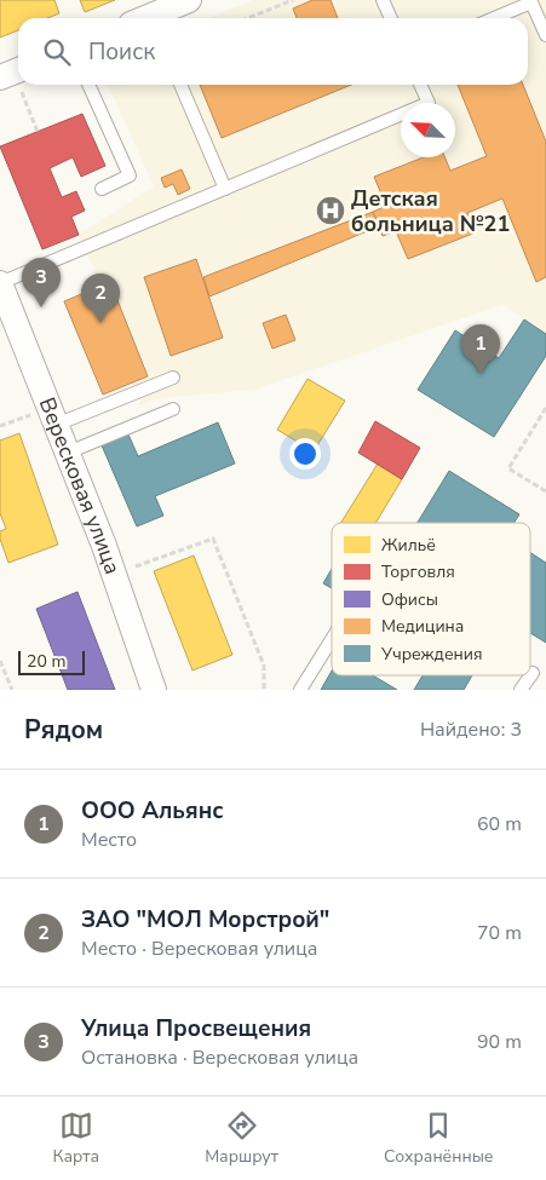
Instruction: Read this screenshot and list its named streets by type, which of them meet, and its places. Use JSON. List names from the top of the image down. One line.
{"streets":{"street":["Вересковая улица"]},"places":{"hospital":["Детская больница №21"]},"legend":["Жильё","Торговля","Офисы","Медицина","Учреждения"],"scale_bar":"20 m","north":"top left","page":{"search":"Поиск","pins":["3","2","1"],"scale":"20 m","heading":["Рядом","Найдено: 3"],"list":[{"mark":"1","name":"ООО Альянс","note":"Место","value":"60 m"},{"mark":"2","name":"ЗАО \"МОЛ Морстрой\"","note":"Место · Вересковая улица","value":"70 m"},{"mark":"3","name":"Улица Просвещения","note":"Остановка · Вересковая улица","value":"90 m"}],"nav":["Карта","Маршрут","Сохранённые"]}}
